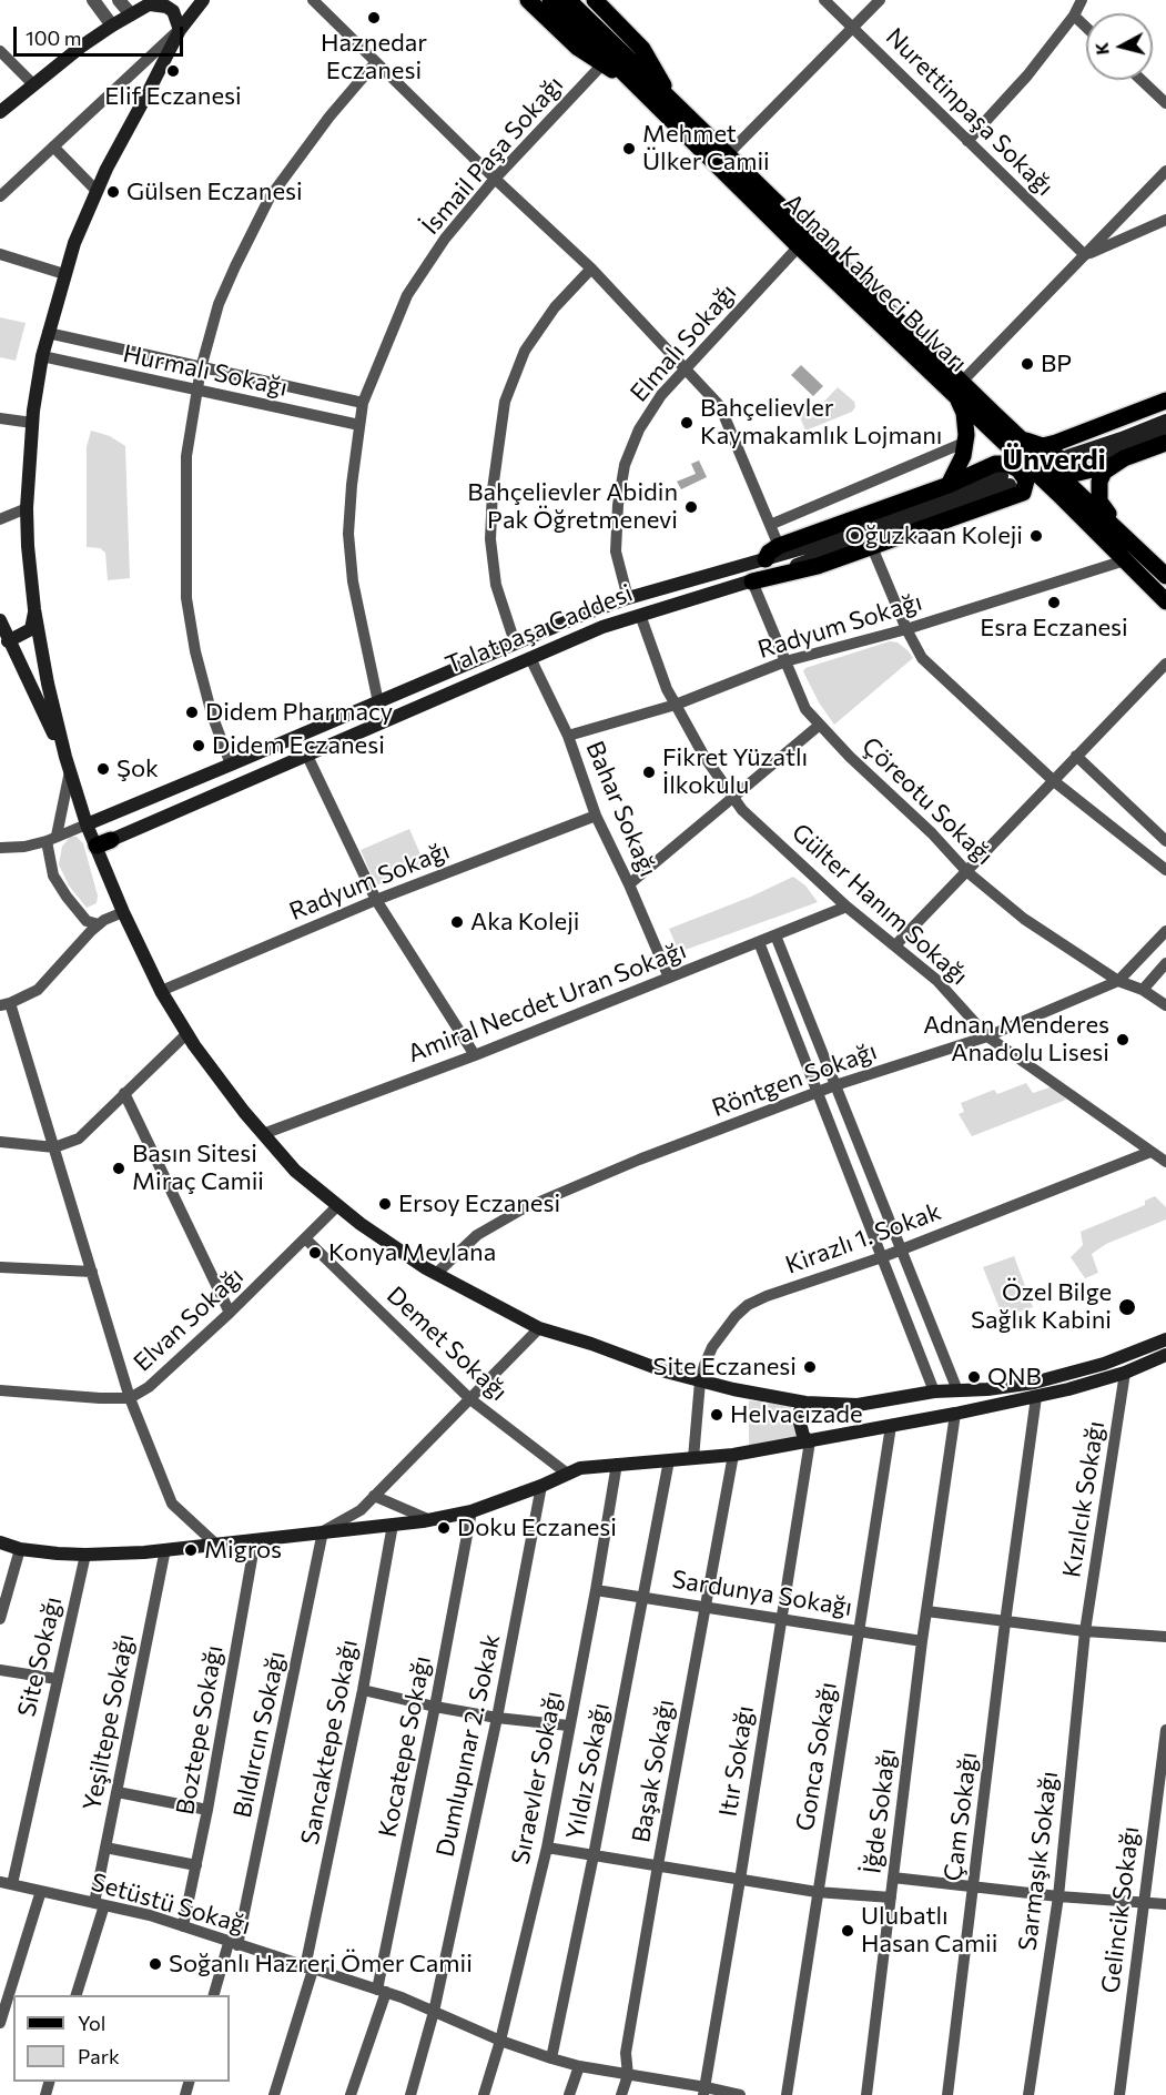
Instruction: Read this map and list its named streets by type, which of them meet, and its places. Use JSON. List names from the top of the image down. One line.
{"streets":{"main road":["Adnan Kahveci Bulvarı","Talatpaşa Caddesi"],"street":["Nurettinpaşa Sokağı","İsmail Paşa Sokağı","Elmalı Sokağı","Hurmalı Sokağı","Radyum Sokağı","Çöreotu Sokağı","Bahar Sokağı","Gülter Hanım Sokağı","Amiral Necdet Uran Sokağı","Röntgen Sokağı","Kirazlı 1. Sokak","Elvan Sokağı","Demet Sokağı","Kızılcık Sokağı","Sardunya Sokağı","Site Sokağı","Yeşiltepe Sokağı","Boztepe Sokağı","Bıldırcın Sokağı","Sancaktepe Sokağı","Dumlupınar 2. Sokak","Kocatepe Sokağı","Gonca Sokağı","Itır Sokağı","Yıldız Sokağı","Başak Sokağı","Sıraevler Sokağı","İğde Sokağı","Çam Sokağı","Sarmaşık Sokağı","Setüstü Sokağı","Gelincik Sokağı"]},"crossings":[["İsmail Paşa Sokağı","Hurmalı Sokağı"],["İsmail Paşa Sokağı","Talatpaşa Caddesi"],["Adnan Kahveci Bulvarı","Elmalı Sokağı"],["Adnan Kahveci Bulvarı","Radyum Sokağı"],["Elmalı Sokağı","Talatpaşa Caddesi"],["Radyum Sokağı","Çöreotu Sokağı"],["Radyum Sokağı","Bahar Sokağı"],["Radyum Sokağı","Gülter Hanım Sokağı"],["Talatpaşa Caddesi","Çöreotu Sokağı"],["Talatpaşa Caddesi","Bahar Sokağı"],["Talatpaşa Caddesi","Gülter Hanım Sokağı"],["Çöreotu Sokağı","Röntgen Sokağı"],["Bahar Sokağı","Amiral Necdet Uran Sokağı"],["Gülter Hanım Sokağı","Amiral Necdet Uran Sokağı"],["Gülter Hanım Sokağı","Röntgen Sokağı"],["Gülter Hanım Sokağı","Kirazlı 1. Sokak"],["Elvan Sokağı","Demet Sokağı"],["Kızılcık Sokağı","Sarmaşık Sokağı"],["Sardunya Sokağı","Gonca Sokağı"],["Sardunya Sokağı","Itır Sokağı"],["Sardunya Sokağı","Yıldız Sokağı"],["Sardunya Sokağı","Başak Sokağı"],["Sardunya Sokağı","Sıraevler Sokağı"],["Sardunya Sokağı","İğde Sokağı"],["Site Sokağı","Setüstü Sokağı"],["Yeşiltepe Sokağı","Setüstü Sokağı"],["Boztepe Sokağı","Setüstü Sokağı"],["Bıldırcın Sokağı","Setüstü Sokağı"],["Sancaktepe Sokağı","Setüstü Sokağı"],["Dumlupınar 2. Sokak","Setüstü Sokağı"],["Kocatepe Sokağı","Setüstü Sokağı"],["Yıldız Sokağı","Setüstü Sokağı"],["Sıraevler Sokağı","Setüstü Sokağı"]],"districts":["Ünverdi"],"places":["Haznedar Eczanesi","Elif Eczanesi","Mehmet Ülker Camii","Gülsen Eczanesi","BP","Bahçelievler Kaymakamlık Lojmanı","Bahçelievler Abidin Pak Öğretmenevi","Oğuzkaan Koleji","Esra Eczanesi","Didem Pharmacy","Didem Eczanesi","Şok","Fikret Yüzatlı İlkokulu","Aka Koleji","Adnan Menderes Anadolu Lisesi","Basın Sitesi Miraç Camii","Ersoy Eczanesi","Konya Mevlana","Özel Bilge Sağlık Kabini","Site Eczanesi","QNB","Helvacızade","Doku Eczanesi","Migros","Ulubatlı Hasan Camii","Soğanlı Hazreri Ömer Camii"],"legend":["Yol","Park"],"scale_bar":"100 m","north":"left"}
